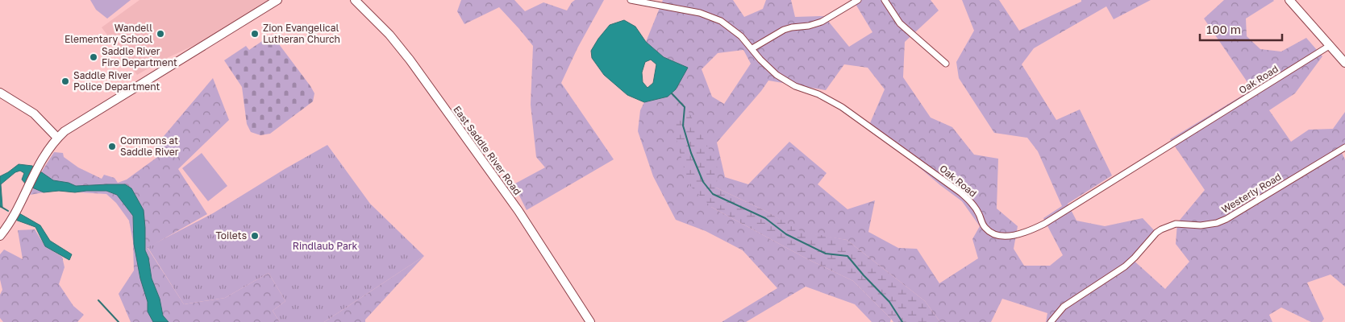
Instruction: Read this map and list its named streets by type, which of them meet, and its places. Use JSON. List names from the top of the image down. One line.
{"streets":{"main road":["East Saddle River Road"],"street":["Oak Road","Westerly Road"]},"parks":["Rindlaub Park"],"places":["Wandell Elementary School","Zion Evangelical Lutheran Church","Saddle River Fire Department","Saddle River Police Department","Commons at Saddle River","Toilets"],"scale_bar":"100 m"}
